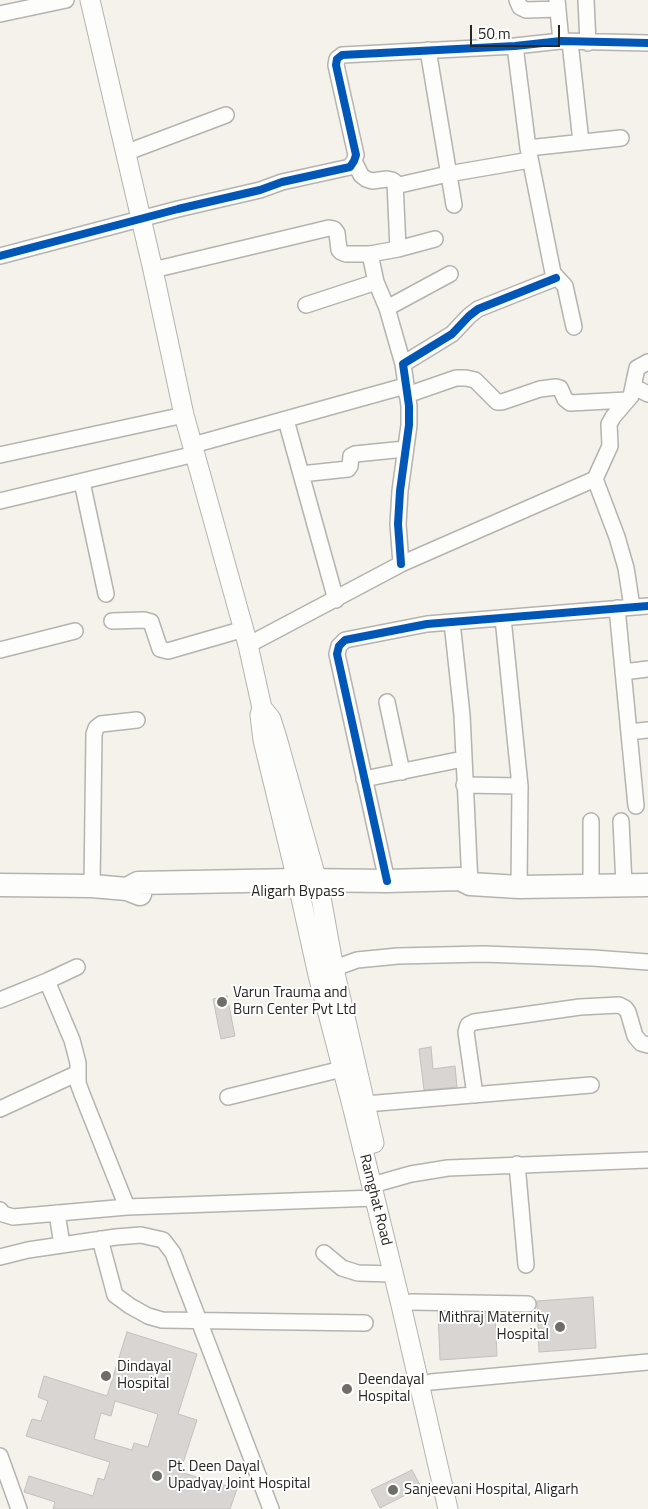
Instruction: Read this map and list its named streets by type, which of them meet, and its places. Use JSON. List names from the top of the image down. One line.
{"streets":{"highway":["Aligarh Bypass"],"main road":["Ramghat Road"]},"crossings":[["Aligarh Bypass","Ramghat Road"]],"places":["Varun Trauma and Burn Center Pvt Ltd","Mithraj Maternity Hospital","Dindayal Hospital","Deendayal Hospital","Pt. Deen Dayal Upadyay Joint Hospital","Sanjeevani Hospital, Aligarh"],"scale_bar":"50 m"}
